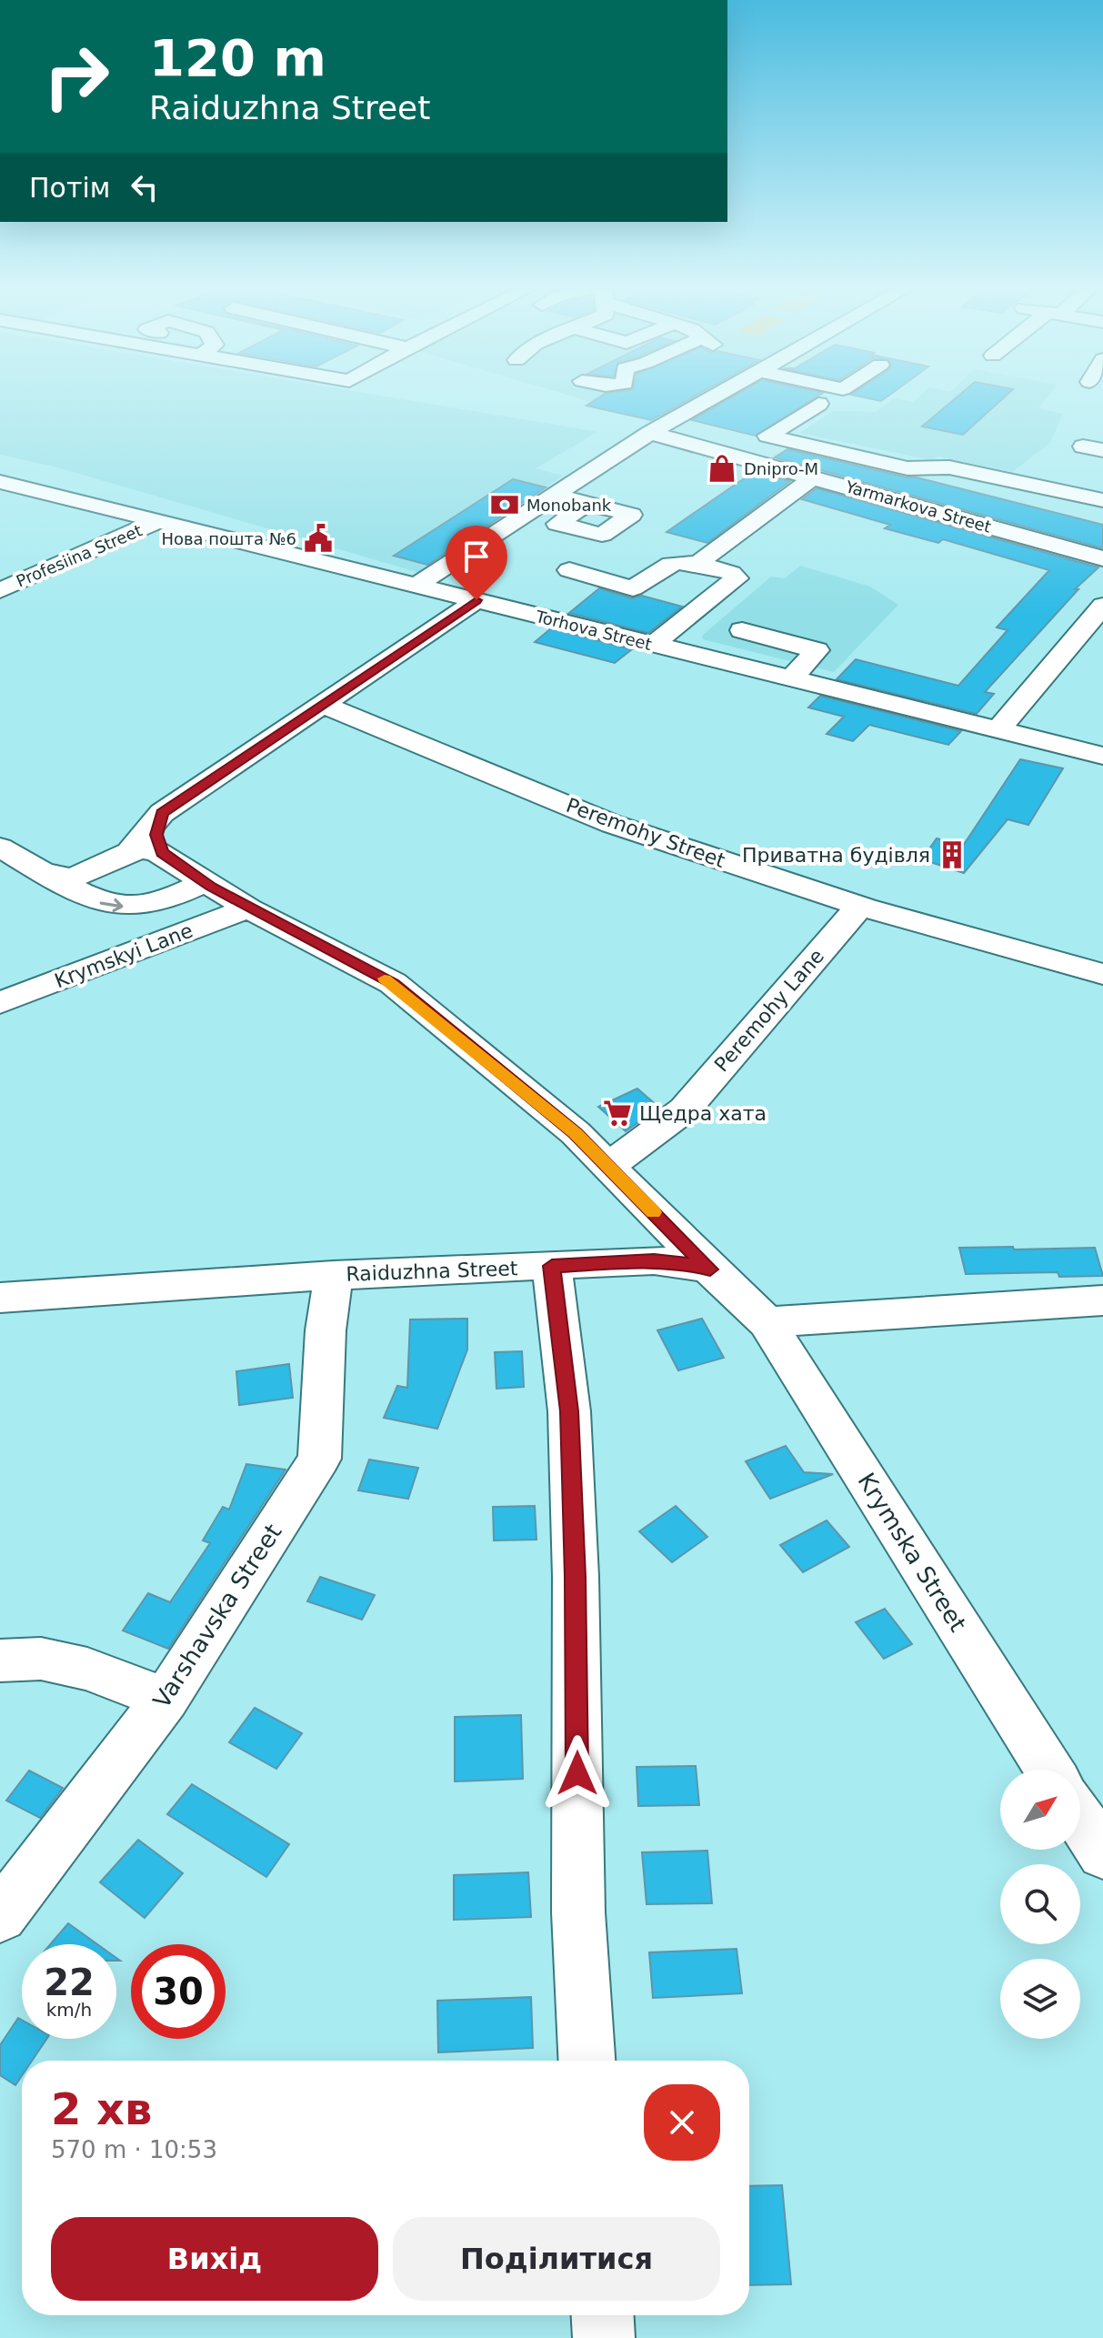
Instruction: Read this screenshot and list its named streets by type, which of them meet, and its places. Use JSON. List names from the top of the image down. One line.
{"streets":{"street":["Yarmarkova Street","Profesiina Street","Torhova Street","Peremohy Street","Krymskyi Lane","Peremohy Lane","Raiduzhna Street","Krymska Street","Varshavska Street"]},"crossings":[["Profesiina Street","Torhova Street"],["Peremohy Street","Peremohy Lane"],["Raiduzhna Street","Varshavska Street"]],"places":{"shop":["Dnipro-M"],"bank":["Monobank"],"public building":["Нова пошта №6"],"building":["Приватна будівля"],"supermarket":["Щедра хата"]},"north":"top right","page":{"turn":["120 m","Raiduzhna Street"],"then":"Потім","speed":"22 km/h","limit":"30","heading":["2 хв","570 m · 10:53"],"buttons":["Вихід","Поділитися"]}}
